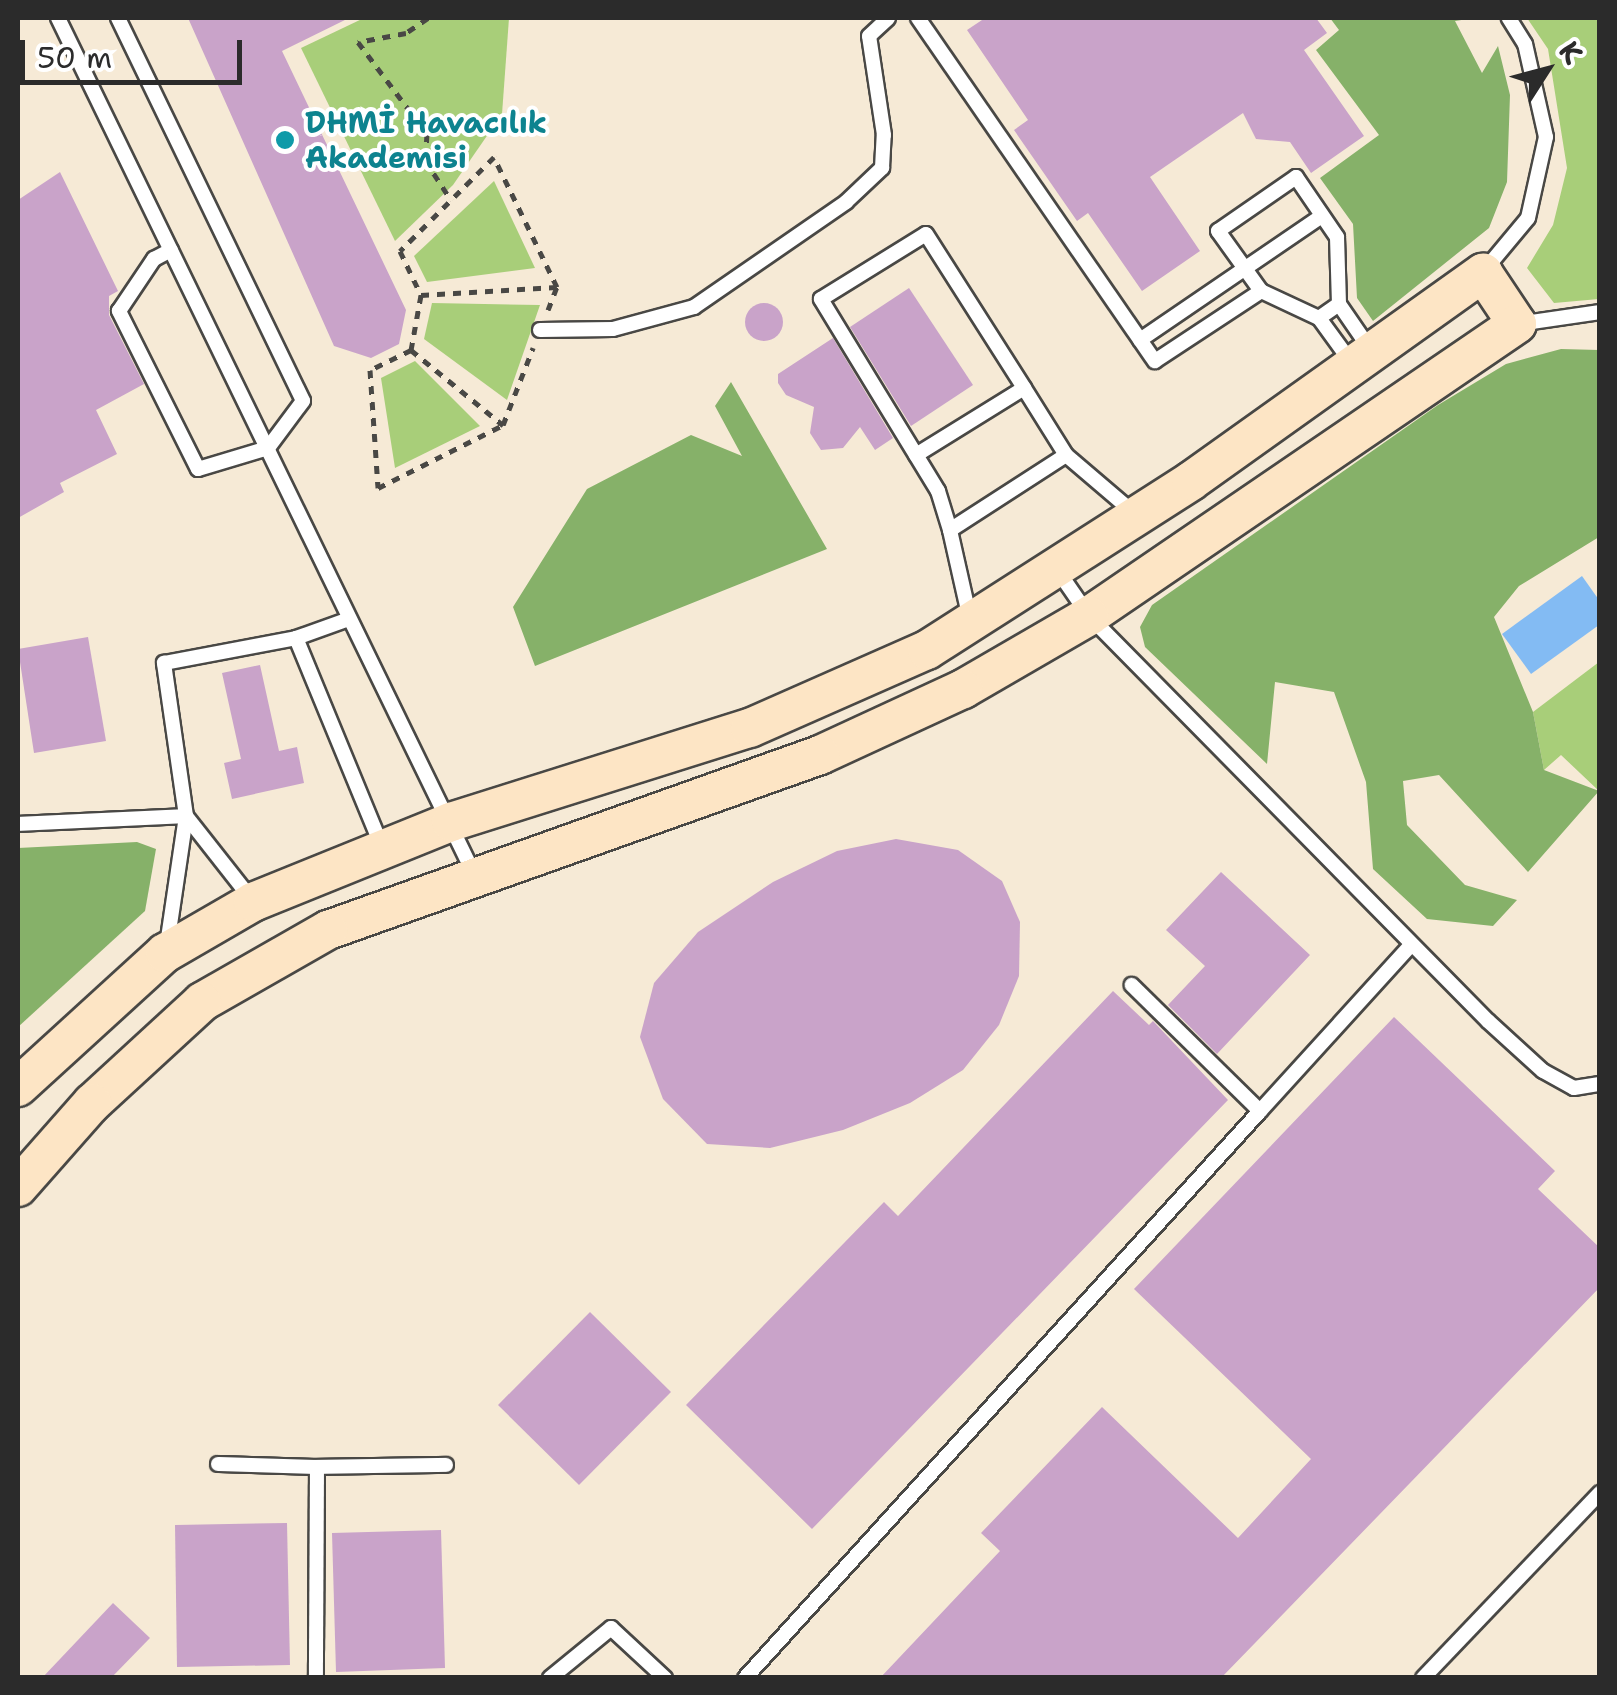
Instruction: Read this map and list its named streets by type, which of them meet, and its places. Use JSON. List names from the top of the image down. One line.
{"places":["DHMİ Havacılık Akademisi"],"scale_bar":"50 m","north":"top right"}
